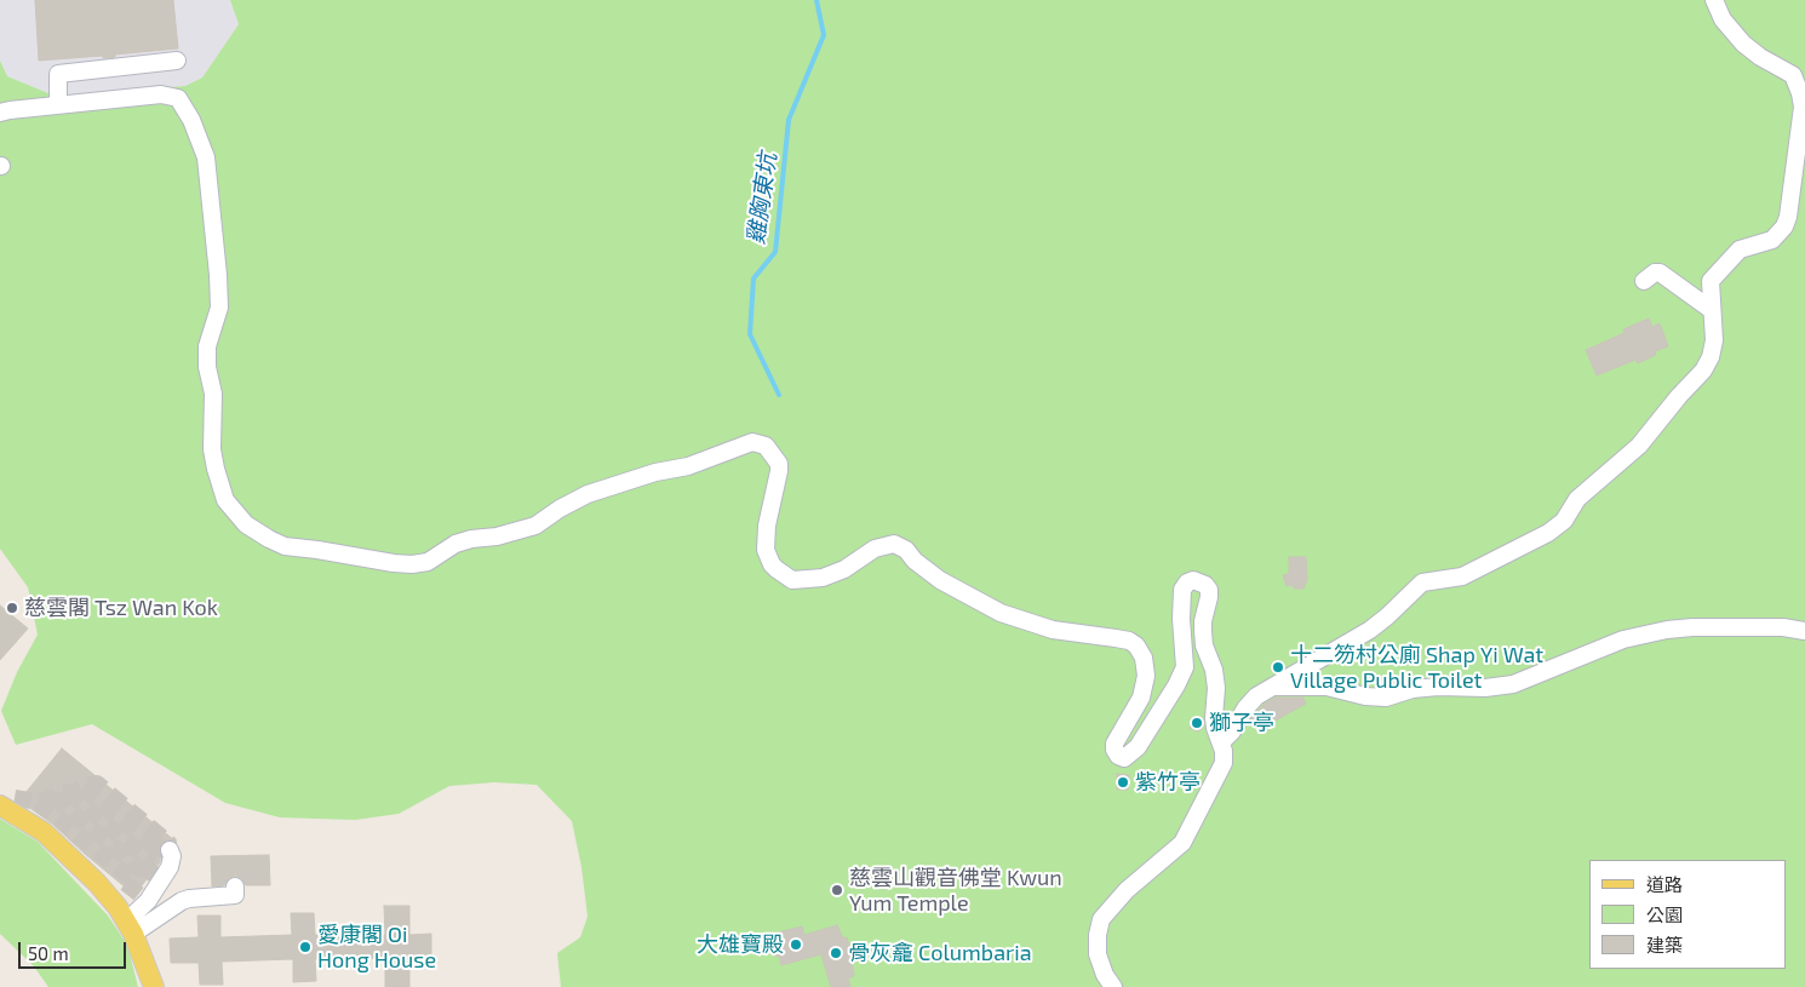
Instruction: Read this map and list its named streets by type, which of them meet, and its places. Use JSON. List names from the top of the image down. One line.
{"water":["雞胸東坑"],"places":["慈雲閣 Tsz Wan Kok","十二笏村公廁 Shap Yi Wat Village Public Toilet","獅子亭","紫竹亭","慈雲山觀音佛堂 Kwun Yum Temple","大雄寶殿","愛康閣 Oi Hong House","骨灰龕 Columbaria"],"legend":["道路","公園","建築"],"scale_bar":"50 m"}
